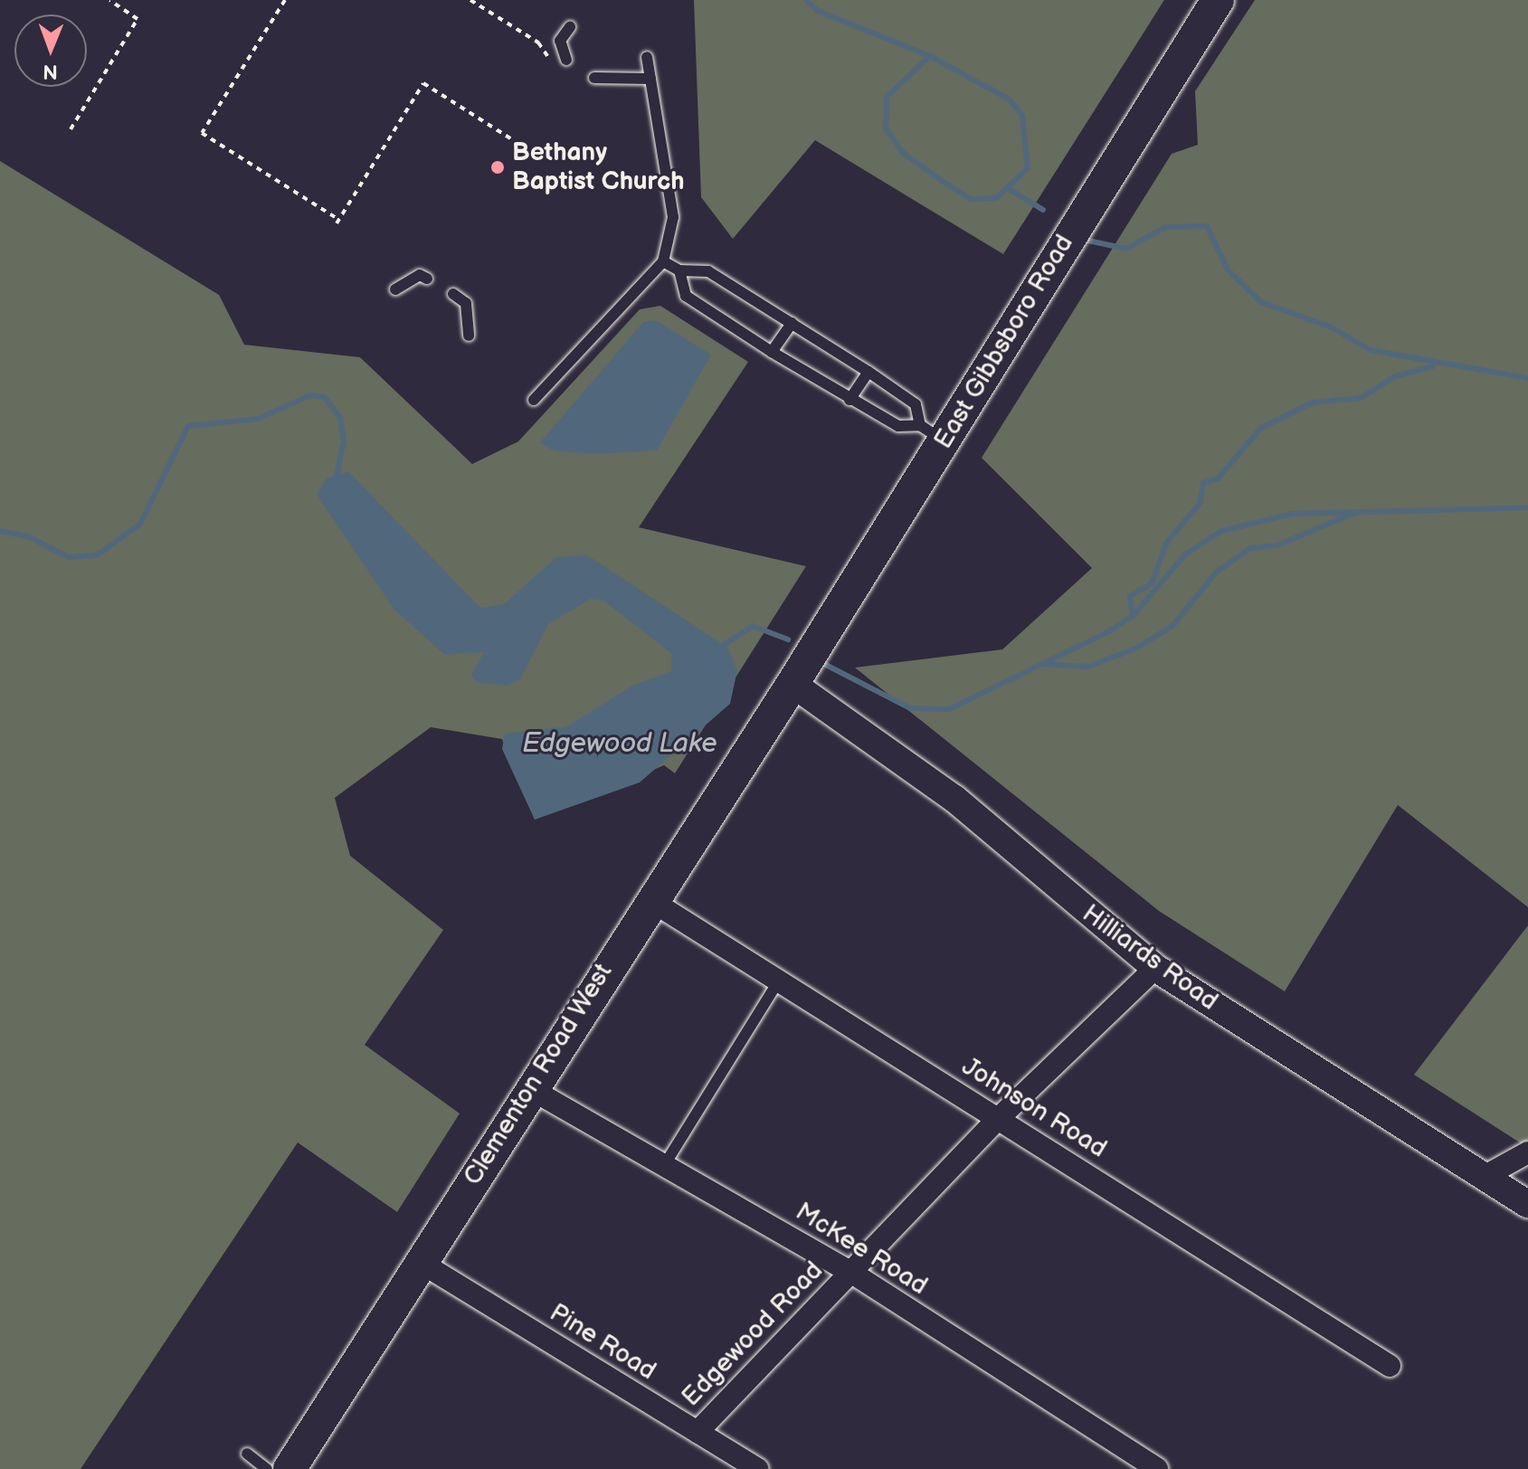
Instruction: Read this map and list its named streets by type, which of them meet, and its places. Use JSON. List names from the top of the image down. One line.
{"streets":{"main road":["East Gibbsboro Road","Clementon Road West"],"street":["Hilliards Road","Johnson Road","McKee Road","Edgewood Road","Pine Road"]},"crossings":[["East Gibbsboro Road","Hilliards Road"],["East Gibbsboro Road","Clementon Road West"],["Hilliards Road","Clementon Road West"],["Hilliards Road","Edgewood Road"],["Clementon Road West","Johnson Road"],["Clementon Road West","McKee Road"],["Clementon Road West","Pine Road"],["Johnson Road","Edgewood Road"],["McKee Road","Edgewood Road"],["Edgewood Road","Pine Road"]],"water":["Edgewood Lake"],"places":["Bethany Baptist Church"],"north":"bottom"}
